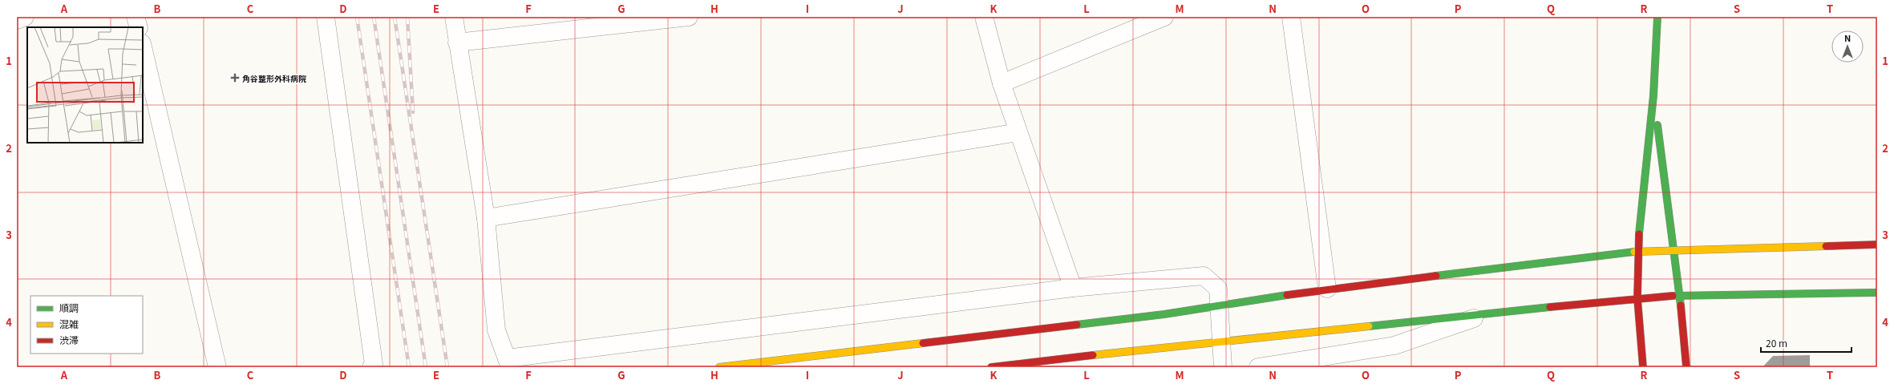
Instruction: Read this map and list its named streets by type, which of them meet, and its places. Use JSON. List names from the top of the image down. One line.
{"places":{"health":["角谷整形外科病院"]},"legend":["順調","混雑","渋滞"],"scale_bar":"20 m","north":"top","grid":{"columns":["A","B","C","D","E","F","G","H","I","J","K","L","M","N","O","P","Q","R","S","T"],"rows":["1","2","3","4"]}}
